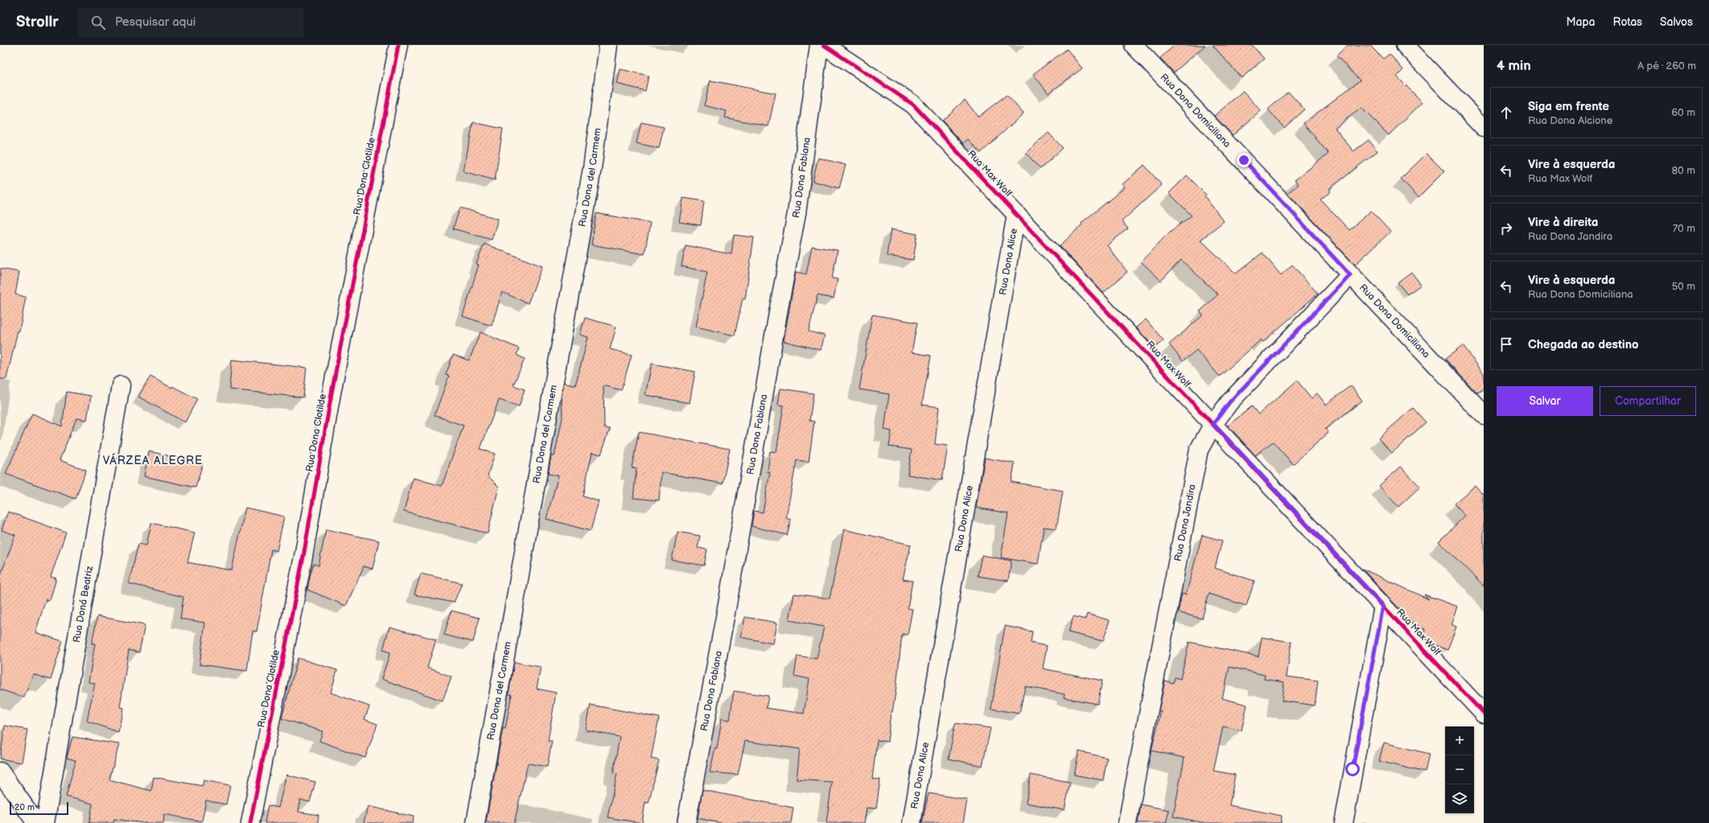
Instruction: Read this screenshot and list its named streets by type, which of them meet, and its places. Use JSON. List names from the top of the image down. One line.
{"streets":{"street":["Rua Dona Domiciliana","Rua Max Wolf","Rua Dona Clotilde","Rua Dona del Carmem","Rua Dona Fabiana","Rua Dona Alice","Rua Dona Jandira","Rua Doná Beatriz"]},"crossings":[["Rua Dona Domiciliana","Rua Dona Jandira"],["Rua Max Wolf","Rua Dona Alice"],["Rua Max Wolf","Rua Dona Jandira"]],"districts":["VÁRZEA ALEGRE"],"scale_bar":"20 m","page":{"header":"Strollr","search":"Pesquisar aqui","nav":["Mapa","Rotas","Salvos"],"heading":["4 min","A pé · 260 m"],"list":[["Siga em frente","Rua Dona Alcione","60 m"],["Vire à esquerda","Rua Max Wolf","80 m"],["Vire à direita","Rua Dona Jandira","70 m"],["Vire à esquerda","Rua Dona Domiciliana","50 m"],"Chegada ao destino"],"buttons":["Salvar","Compartilhar"],"map_buttons":["+","−"],"scale":"20 m"}}
